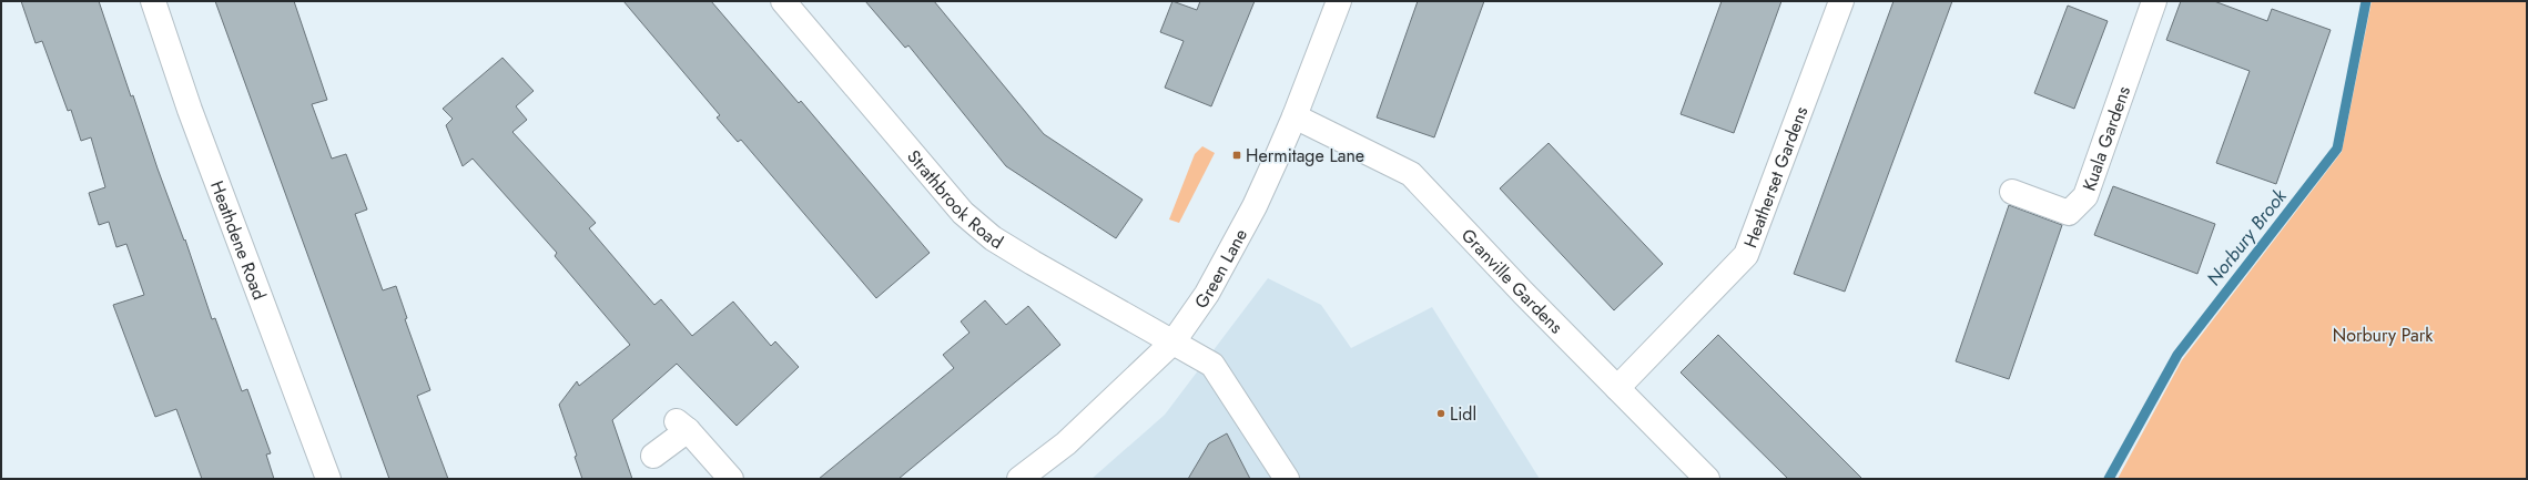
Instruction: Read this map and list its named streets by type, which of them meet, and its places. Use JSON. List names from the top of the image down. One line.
{"streets":{"street":["Kuala Gardens","Heatherset Gardens","Strathbrook Road","Heathdene Road","Green Lane","Granville Gardens"]},"crossings":[["Heatherset Gardens","Granville Gardens"],["Strathbrook Road","Green Lane"],["Green Lane","Granville Gardens"]],"water":["Norbury Brook"],"parks":["Norbury Park"],"places":{"transit":["Hermitage Lane"],"other":["Lidl"]}}
